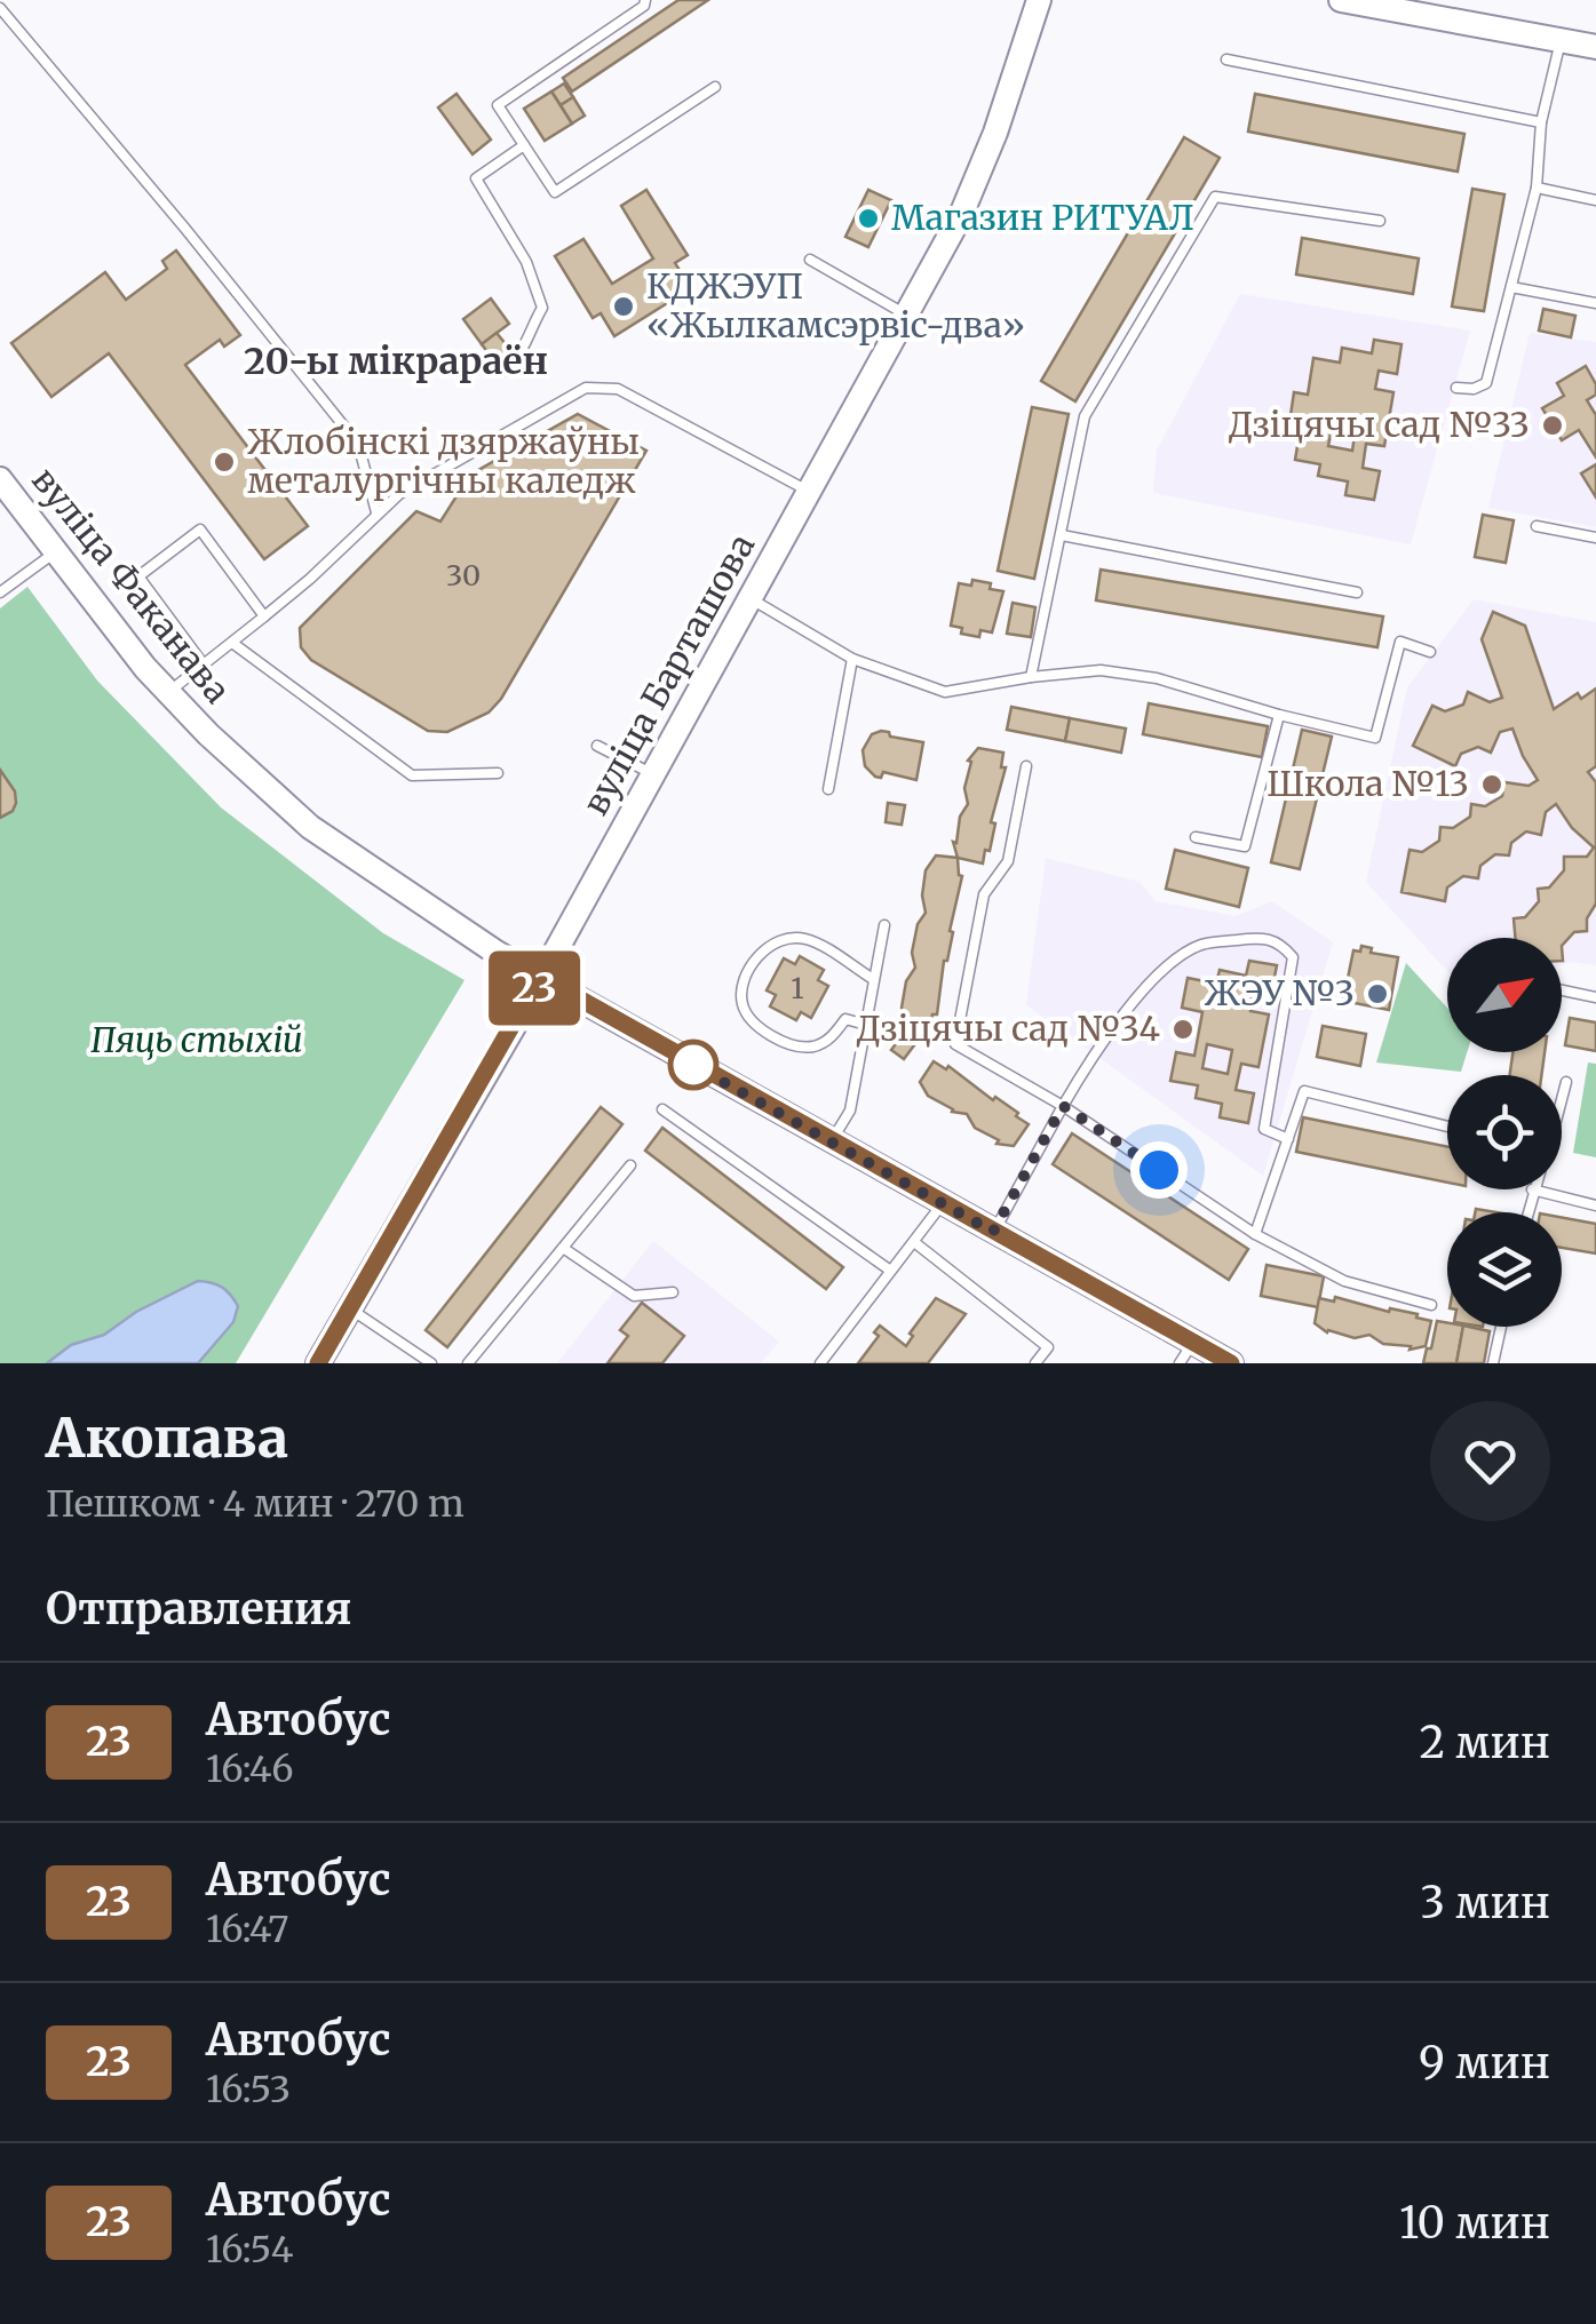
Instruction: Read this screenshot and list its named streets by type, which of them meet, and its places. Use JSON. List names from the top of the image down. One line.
{"streets":{"main road":["вуліца Факанава","вуліца Барташова"]},"crossings":[["вуліца Факанава","вуліца Барташова"]],"districts":["20-ы мікрараён"],"parks":["Пяць стыхій"],"places":["Магазин РИТУАЛ","КДЖЭУП «Жылкамсэрвіс-два»","Дзіцячы сад №33","Жлобінскі дзяржаўны металургічны каледж","Школа №13","ЖЭУ №3","Дзіцячы сад №34"],"lines":["bus line 23"],"house_numbers":["30","1"],"north":"top right","page":{"on_map":"23","heading":[["Акопава","Пешком · 4 мин · 270 m"],"Отправления"],"list":[{"mark":"23","name":"Автобус","note":"16:46","value":"2 мин"},{"mark":"23","name":"Автобус","note":"16:47","value":"3 мин"},{"mark":"23","name":"Автобус","note":"16:53","value":"9 мин"},{"mark":"23","name":"Автобус","note":"16:54","value":"10 мин"}]}}
